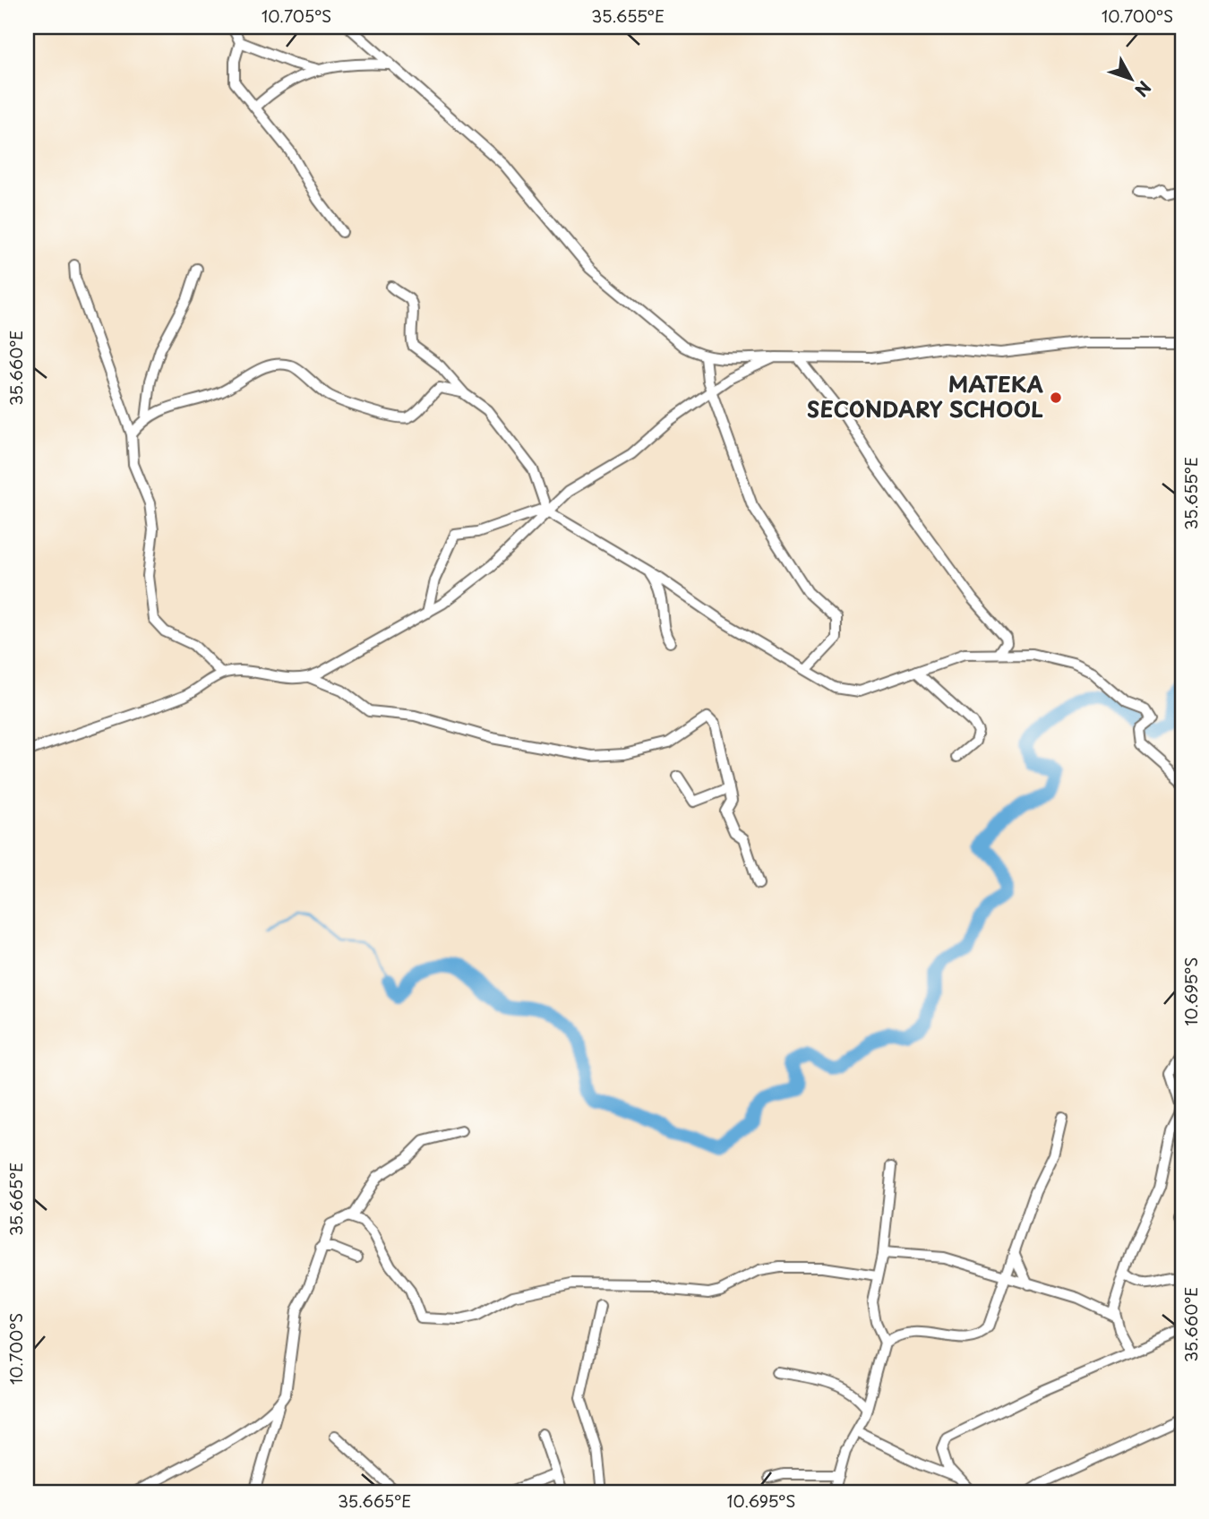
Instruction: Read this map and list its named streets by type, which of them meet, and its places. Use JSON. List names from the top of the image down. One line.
{"places":["MATEKA SECONDARY SCHOOL"],"north":"bottom right","coordinates":["10.705°S","35.655°E","10.700°S","35.660°E","10.695°S","35.665°E"]}
